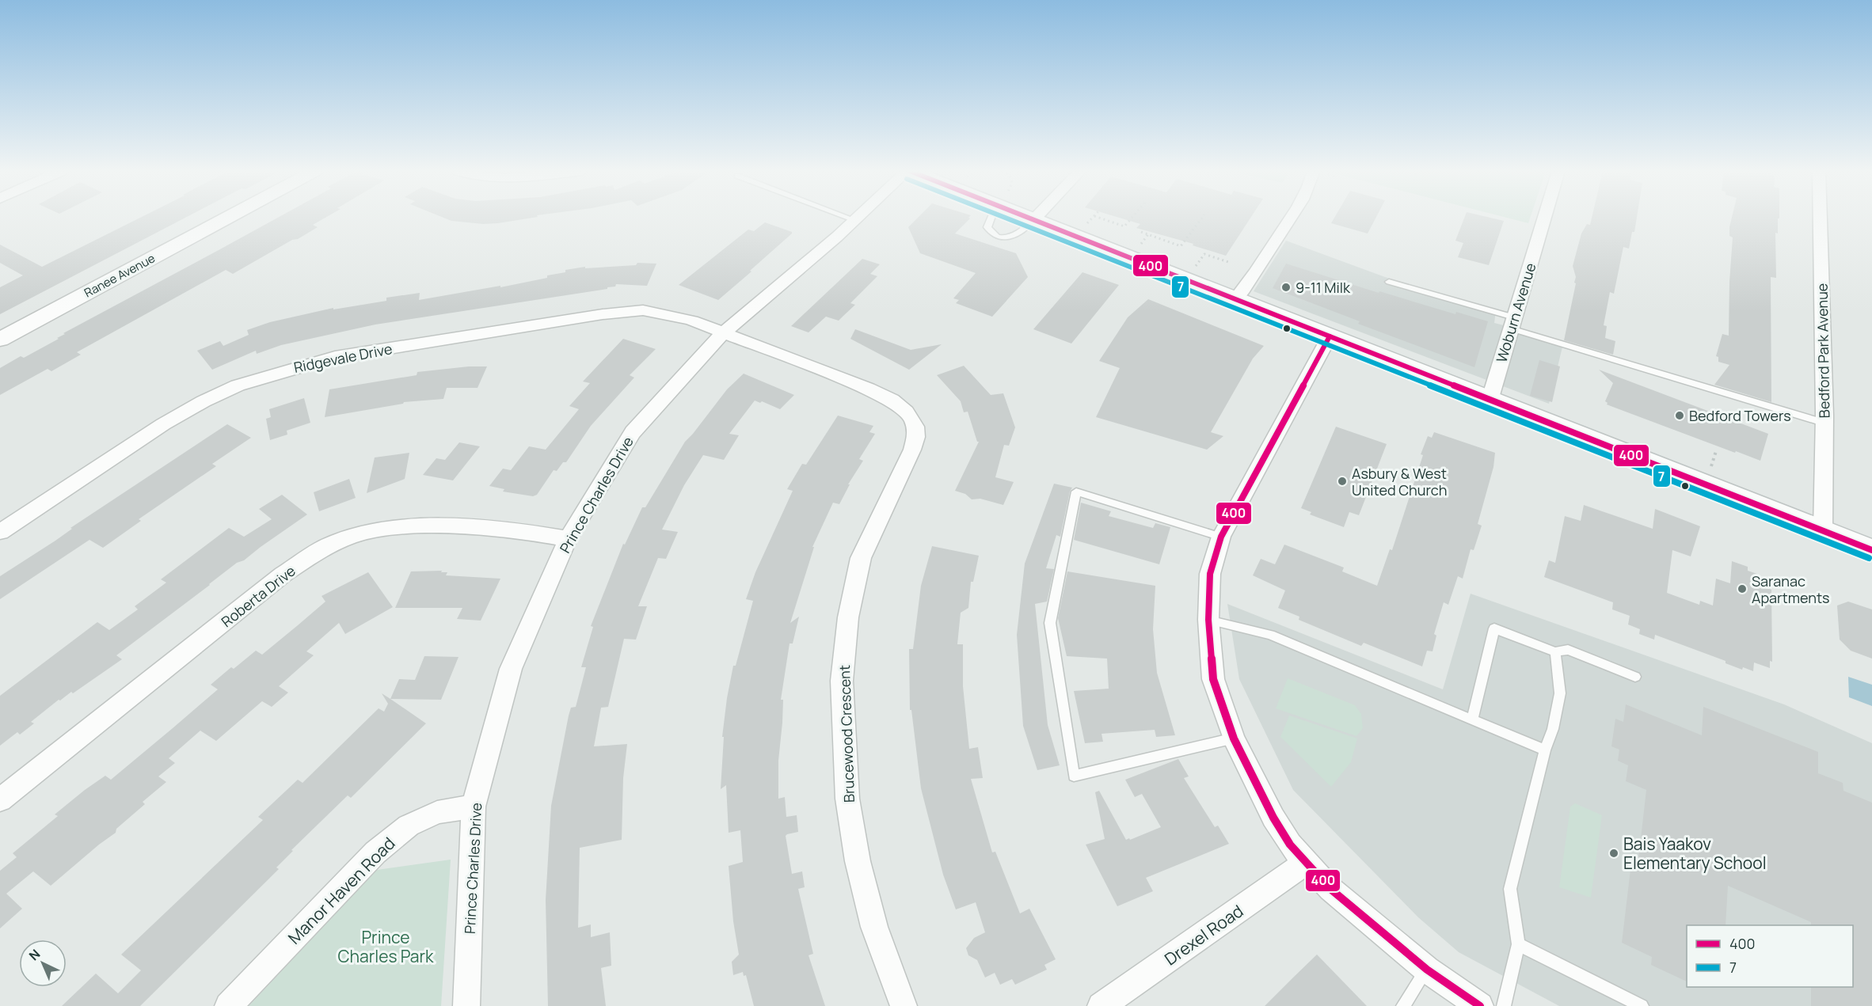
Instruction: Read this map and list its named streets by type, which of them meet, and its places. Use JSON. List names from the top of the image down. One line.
{"streets":{"street":["Ranee Avenue","Woburn Avenue","Bedford Park Avenue","Ridgevale Drive","Prince Charles Drive","Roberta Drive","Brucewood Crescent","Manor Haven Road","Drexel Road"]},"crossings":[["Ridgevale Drive","Prince Charles Drive"],["Ridgevale Drive","Brucewood Crescent"],["Prince Charles Drive","Roberta Drive"],["Prince Charles Drive","Brucewood Crescent"],["Prince Charles Drive","Manor Haven Road"]],"parks":["Prince Charles Park"],"places":["9-11 Milk","Bedford Towers","Asbury & West United Church","Saranac Apartments","Bais Yaakov Elementary School"],"lines":["transit line 400","transit line 7"],"legend":["400","7"],"north":"top left"}
